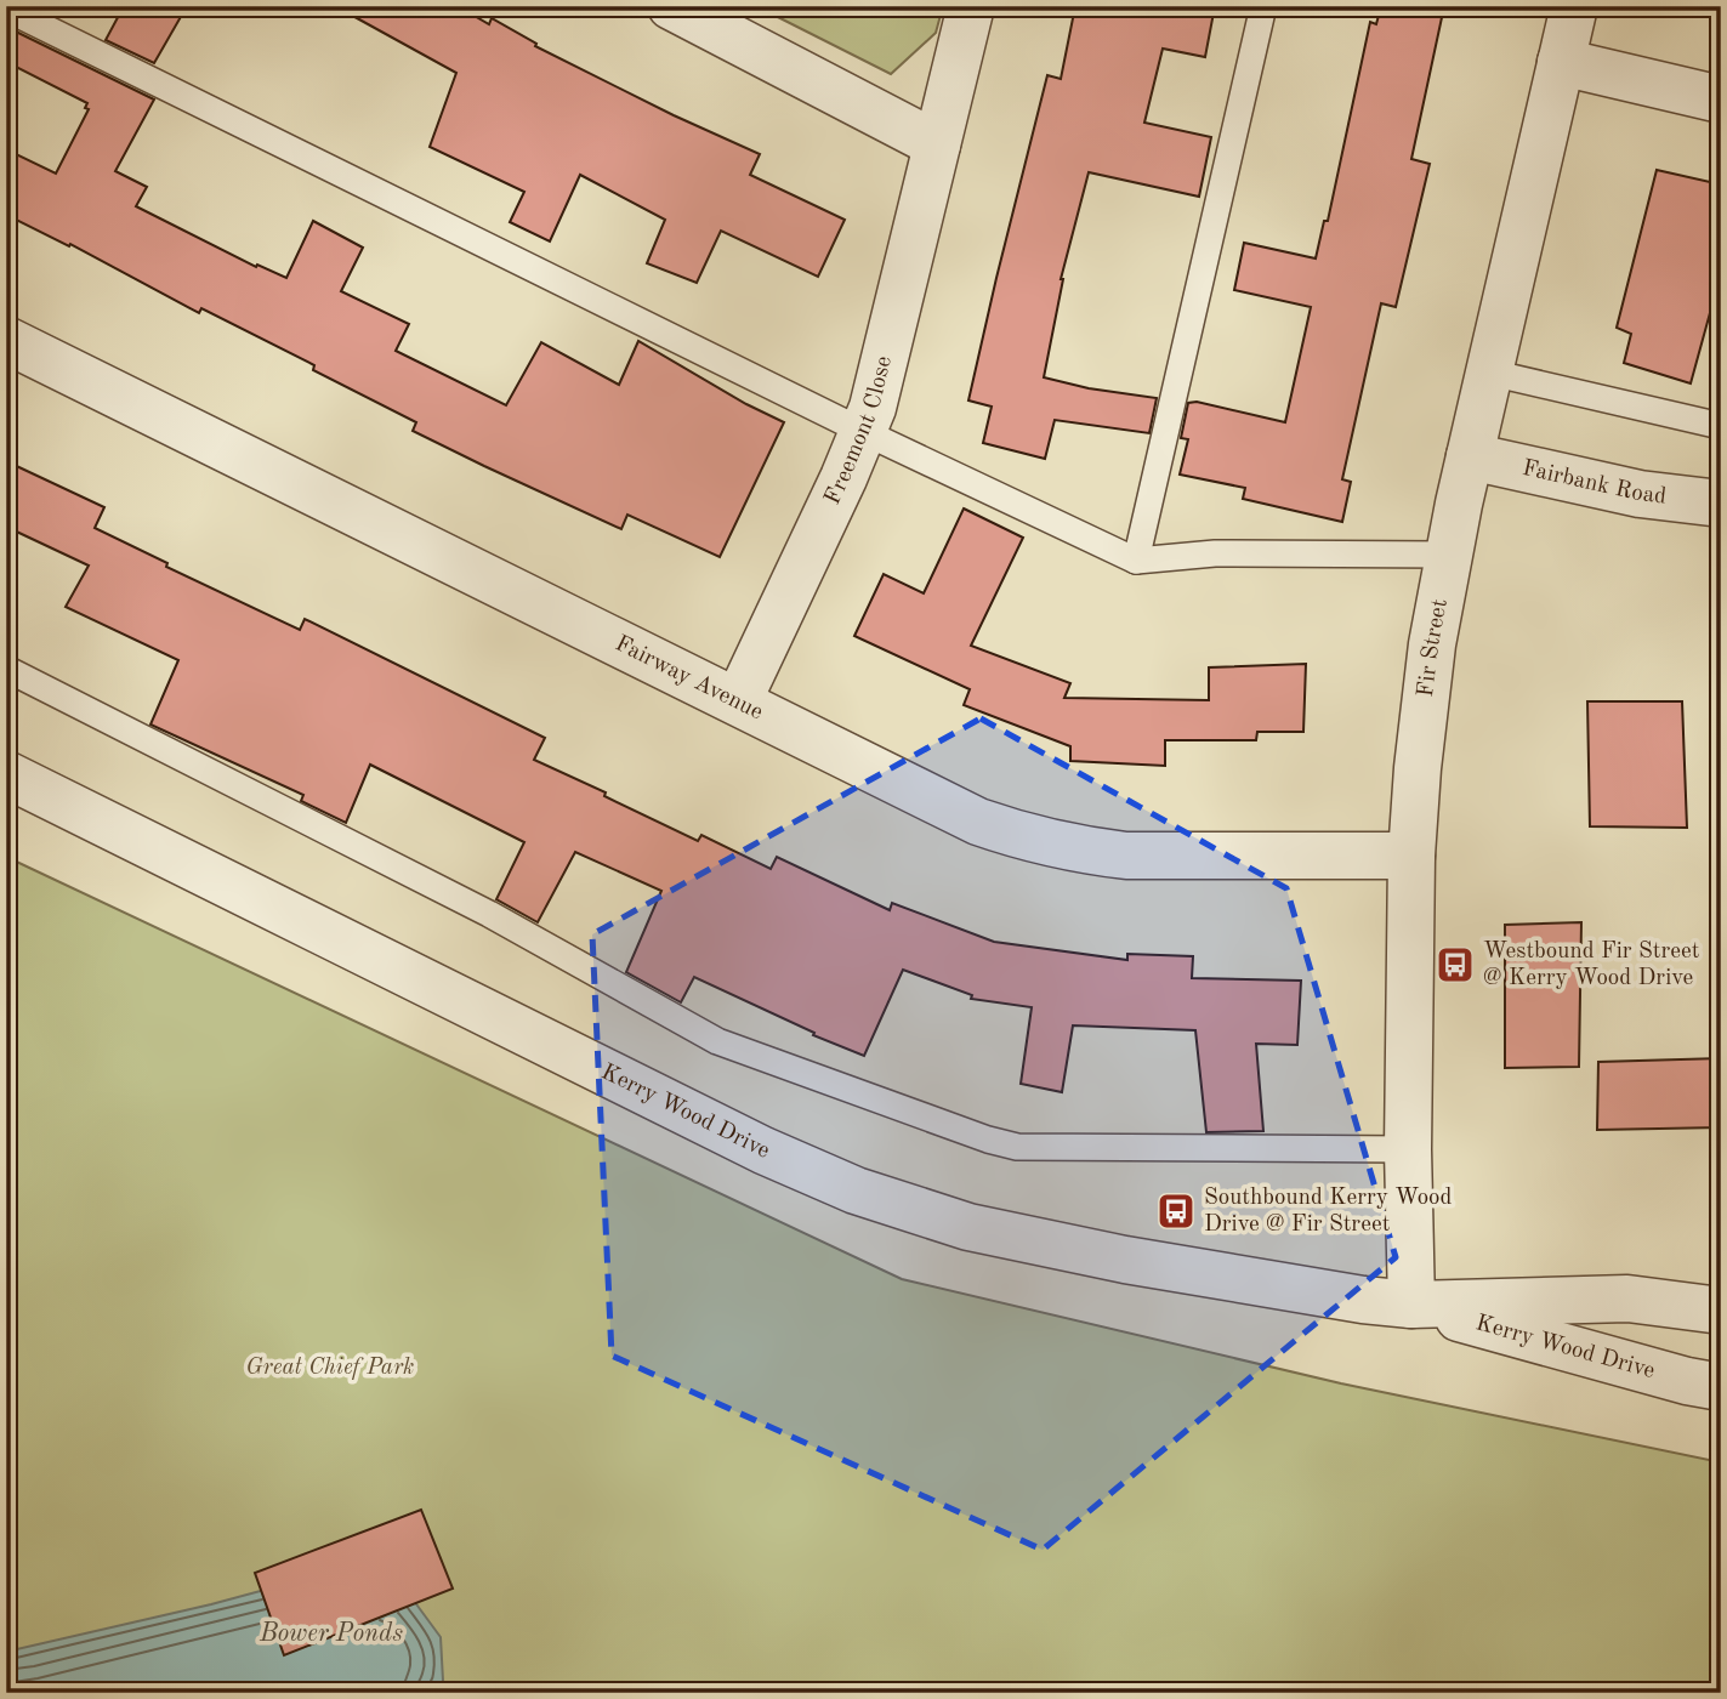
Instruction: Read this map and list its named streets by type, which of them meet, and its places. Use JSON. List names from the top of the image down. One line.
{"streets":{"street":["Freemont Close","Fairbank Road","Fir Street","Fairway Avenue","Kerry Wood Drive"]},"crossings":[["Freemont Close","Fairway Avenue"],["Fairbank Road","Fir Street"],["Fir Street","Fairway Avenue"],["Fir Street","Kerry Wood Drive"]],"water":["Bower Ponds"],"parks":["Great Chief Park"],"places":{"bus stop":["Westbound Fir Street @ Kerry Wood Drive","Southbound Kerry Wood Drive @ Fir Street"]}}
